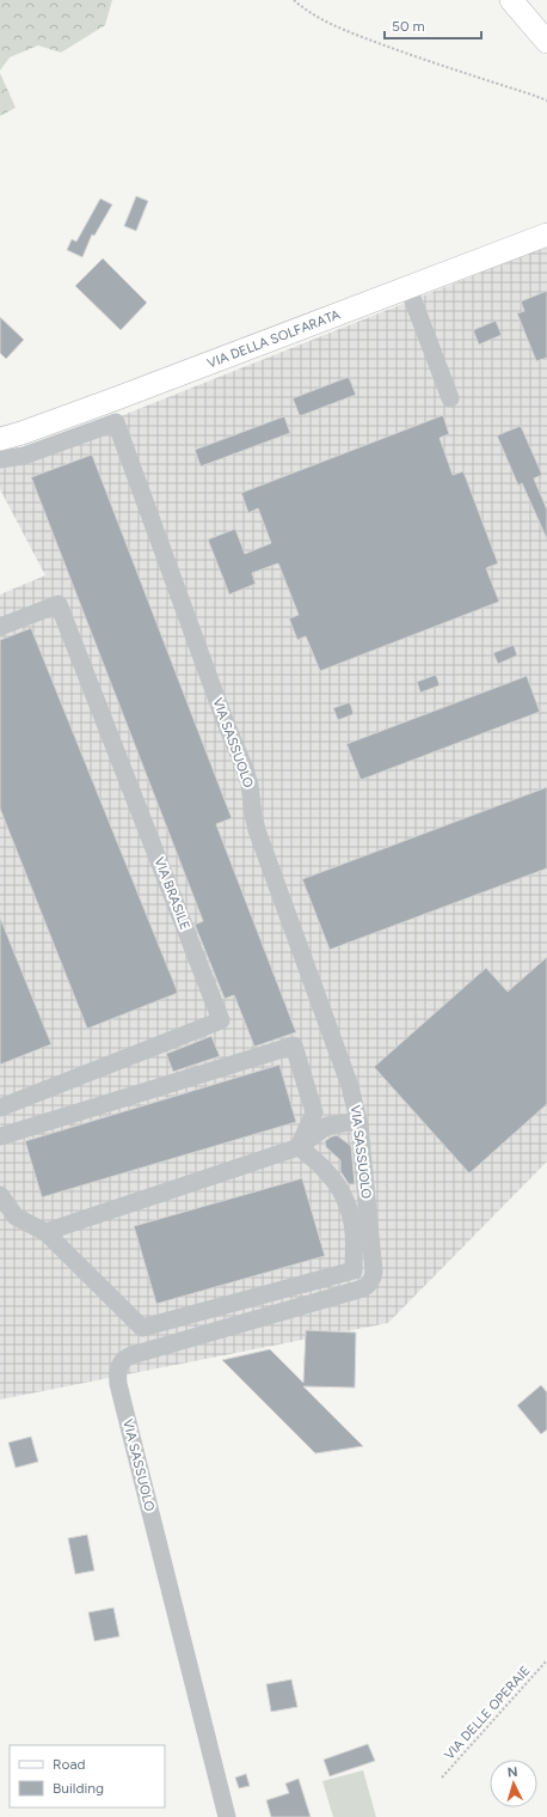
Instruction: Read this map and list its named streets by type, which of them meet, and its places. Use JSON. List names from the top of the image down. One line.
{"streets":{"main road":["VIA DELLA SOLFARATA"],"street":["VIA SASSUOLO","VIA BRASILE"],"path":["VIA DELLE OPERAIE"]},"legend":["Road","Building"],"scale_bar":"50 m","north":"top"}
